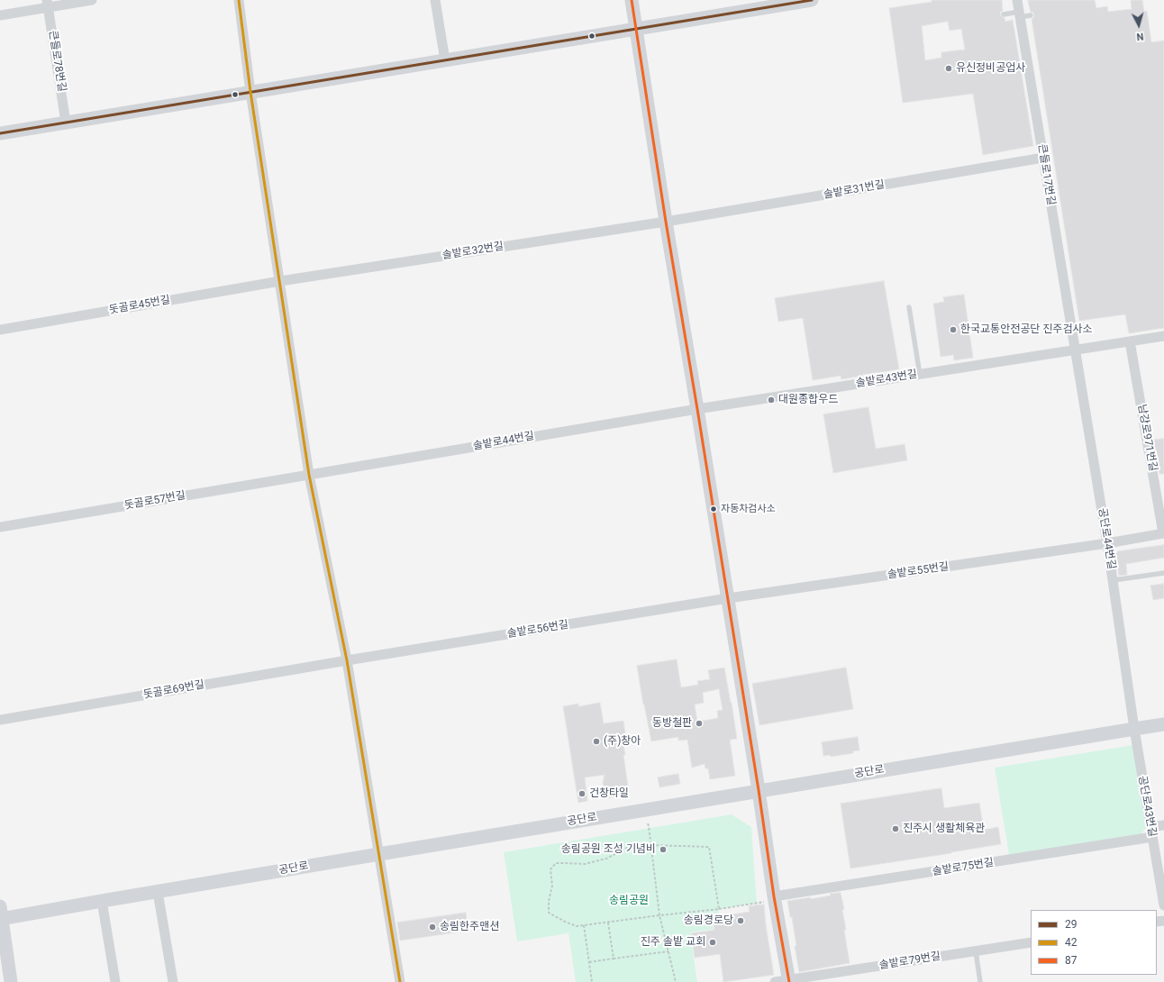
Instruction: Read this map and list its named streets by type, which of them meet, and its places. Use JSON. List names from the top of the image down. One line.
{"streets":{"street":["큰들로78번길","큰들로17번길","솔밭로31번길","솔밭로32번길","돗골로45번길","솔밭로43번길","남강로971번길","솔밭로44번길","돗골로57번길","공단로44번길","솔밭로55번길","솔밭로56번길","돗골로69번길","공단로","공단로43번길","솔밭로75번길","솔밭로79번길"]},"crossings":[["큰들로17번길","솔밭로31번길"],["큰들로17번길","솔밭로43번길"],["큰들로17번길","공단로44번길"],["솔밭로31번길","솔밭로32번길"],["솔밭로32번길","돗골로45번길"],["솔밭로43번길","솔밭로44번길"],["솔밭로43번길","공단로44번길"],["남강로971번길","공단로44번길"],["남강로971번길","솔밭로55번길"],["솔밭로44번길","돗골로57번길"],["공단로44번길","솔밭로55번길"],["공단로44번길","공단로"],["공단로44번길","공단로43번길"],["솔밭로55번길","솔밭로56번길"],["솔밭로56번길","돗골로69번길"],["공단로","공단로43번길"],["공단로43번길","솔밭로75번길"]],"parks":["송림공원"],"places":["유신정비공업사","한국교통안전공단 진주검사소","대원종합우드","자동차검사소","동방철판","(주)창아","건창타일","진주시 생활체육관","송림공원 조성 기념비","송림경로당","송림한주맨션","진주 솔밭 교회"],"lines":["transit line 29","transit line 42","transit line 87"],"legend":["29","42","87"],"north":"bottom"}
